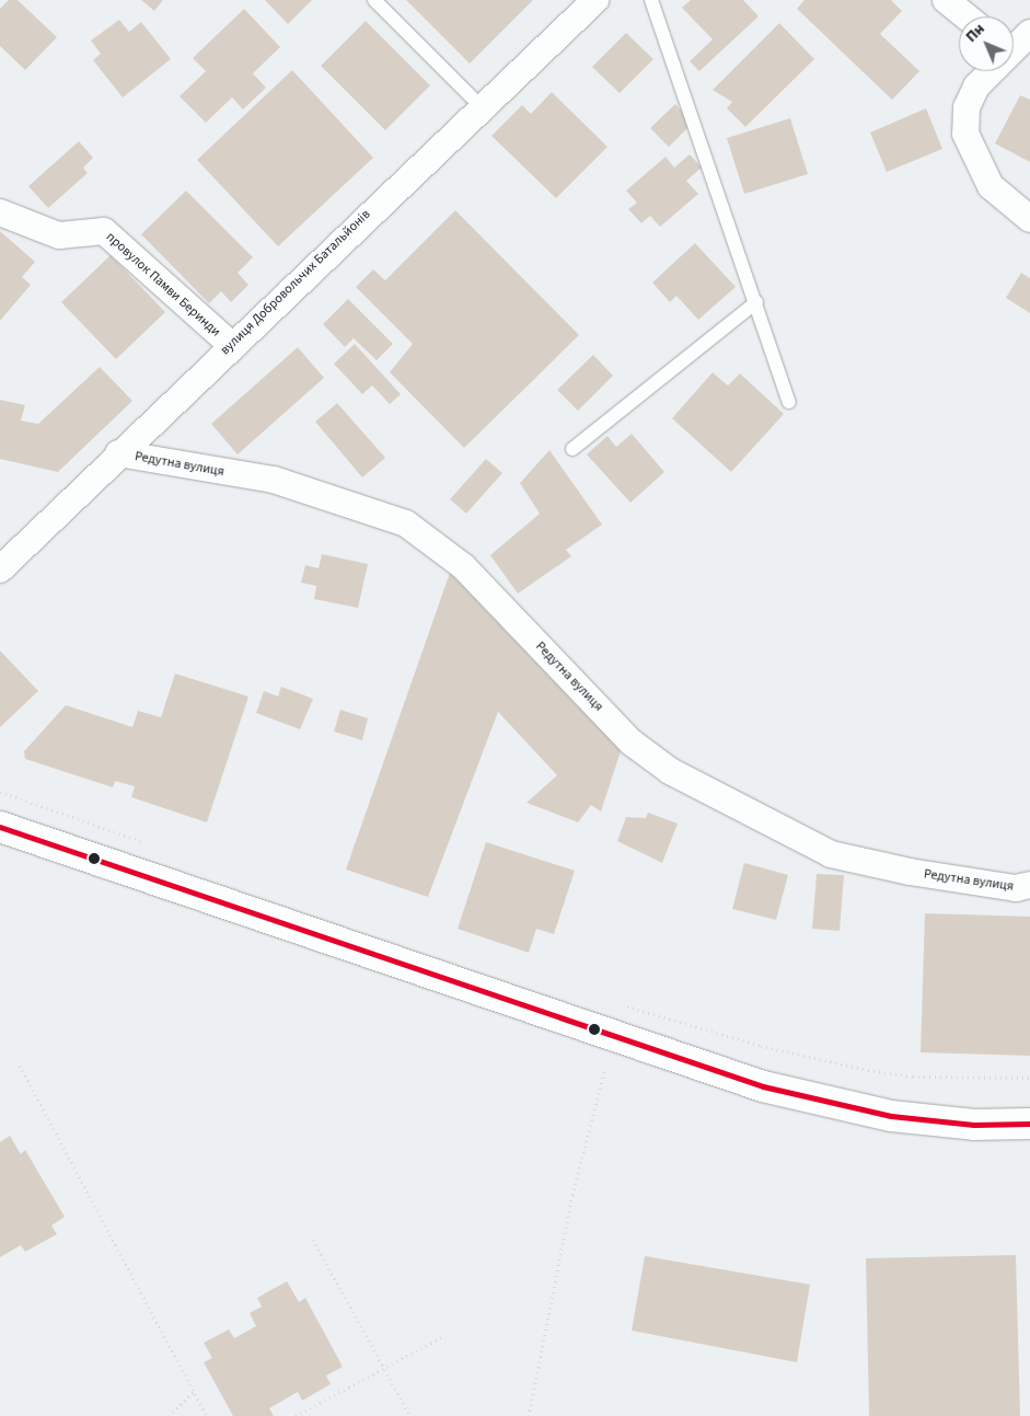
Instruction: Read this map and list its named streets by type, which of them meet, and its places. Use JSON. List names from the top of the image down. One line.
{"streets":{"street":["вулиця Добровольчих Батальйонів","провулок Памви Беринди","Редутна вулиця"]},"crossings":[["вулиця Добровольчих Батальйонів","провулок Памви Беринди"],["вулиця Добровольчих Батальйонів","Редутна вулиця"]],"north":"top left"}
